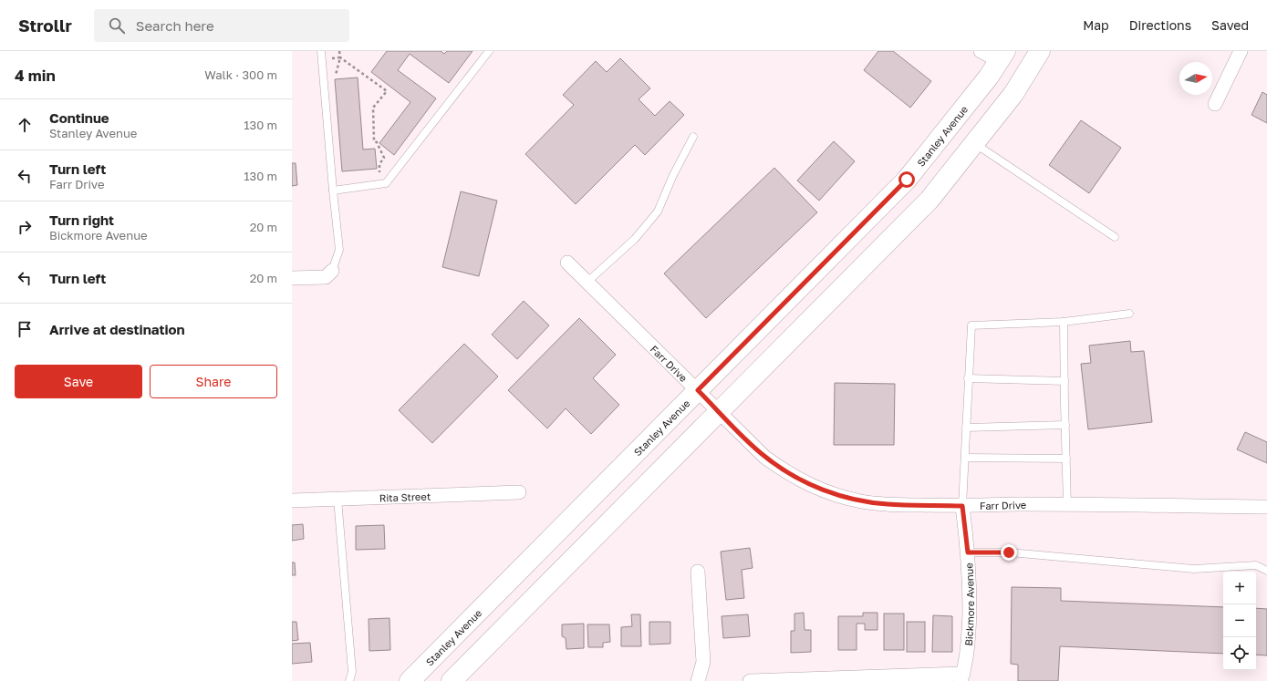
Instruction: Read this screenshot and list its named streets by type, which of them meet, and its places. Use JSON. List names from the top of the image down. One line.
{"streets":{"main road":["Stanley Avenue"],"street":["Farr Drive","Rita Street","Bickmore Avenue"]},"crossings":[["Stanley Avenue","Farr Drive"],["Farr Drive","Bickmore Avenue"]],"north":"right","page":{"header":"Strollr","search":"Search here","nav":["Map","Directions","Saved"],"heading":["4 min","Walk · 300 m"],"list":[["Continue","Stanley Avenue","130 m"],["Turn left","Farr Drive","130 m"],["Turn right","Bickmore Avenue","20 m"],["Turn left","20 m"],"Arrive at destination"],"buttons":["Save","Share"],"map_buttons":["+","−"]}}
